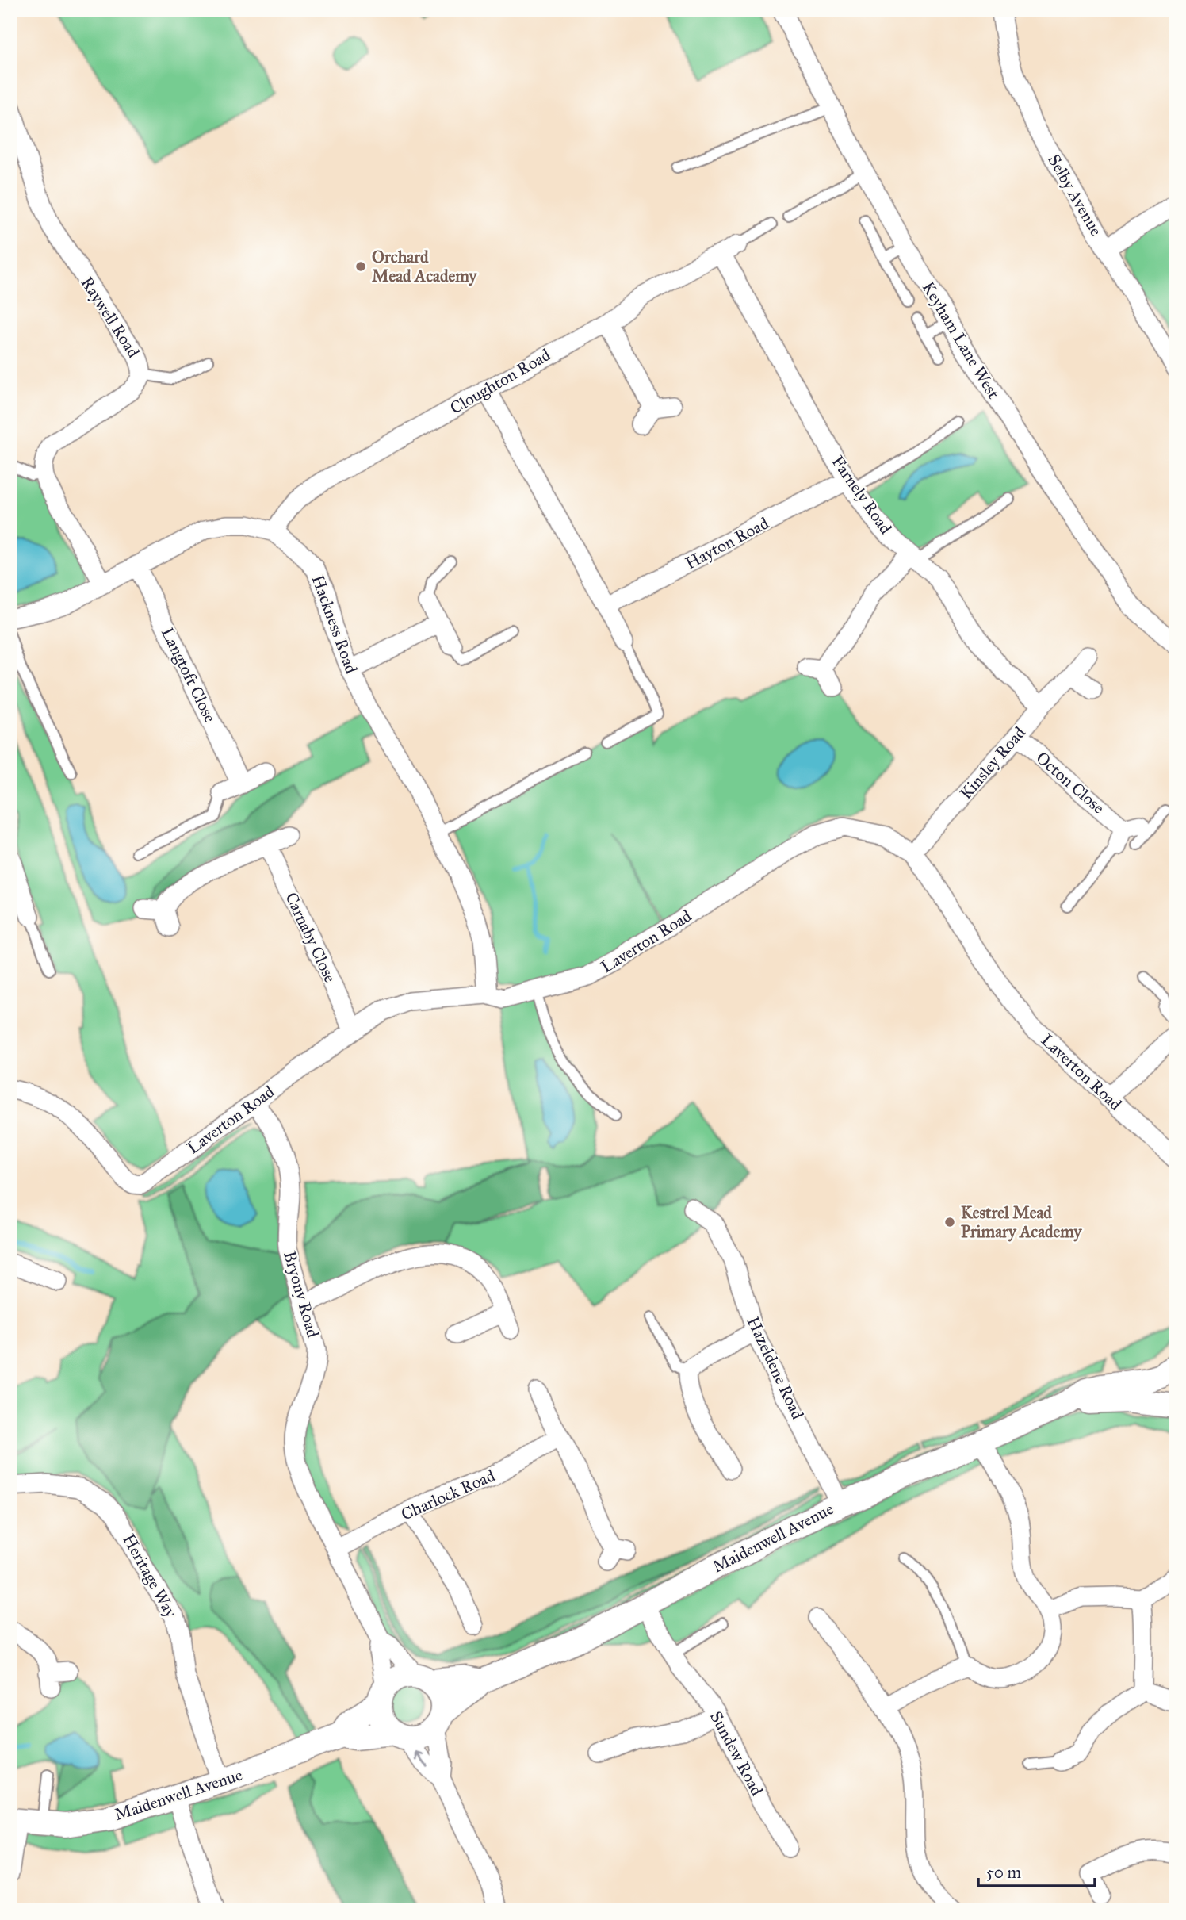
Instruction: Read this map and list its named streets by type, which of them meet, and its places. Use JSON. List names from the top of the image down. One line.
{"streets":{"street":["Selby Avenue","Raywell Road","Keyham Lane West","Cloughton Road","Farnely Road","Hayton Road","Hackness Road","Langtoft Close","Kinsley Road","Octon Close","Carnaby Close","Laverton Road","Bryony Road","Hazeldene Road","Charlock Road","Maidenwell Avenue","Heritage Way","Sundew Road"]},"crossings":[["Cloughton Road","Farnely Road"],["Cloughton Road","Hackness Road"],["Farnely Road","Hayton Road"],["Farnely Road","Kinsley Road"],["Hackness Road","Langtoft Close"],["Hackness Road","Laverton Road"],["Kinsley Road","Octon Close"],["Kinsley Road","Laverton Road"],["Carnaby Close","Laverton Road"],["Laverton Road","Bryony Road"],["Bryony Road","Charlock Road"],["Bryony Road","Maidenwell Avenue"],["Hazeldene Road","Maidenwell Avenue"],["Maidenwell Avenue","Heritage Way"],["Maidenwell Avenue","Sundew Road"]],"places":["Orchard Mead Academy","Kestrel Mead Primary Academy"],"scale_bar":"50 m"}
